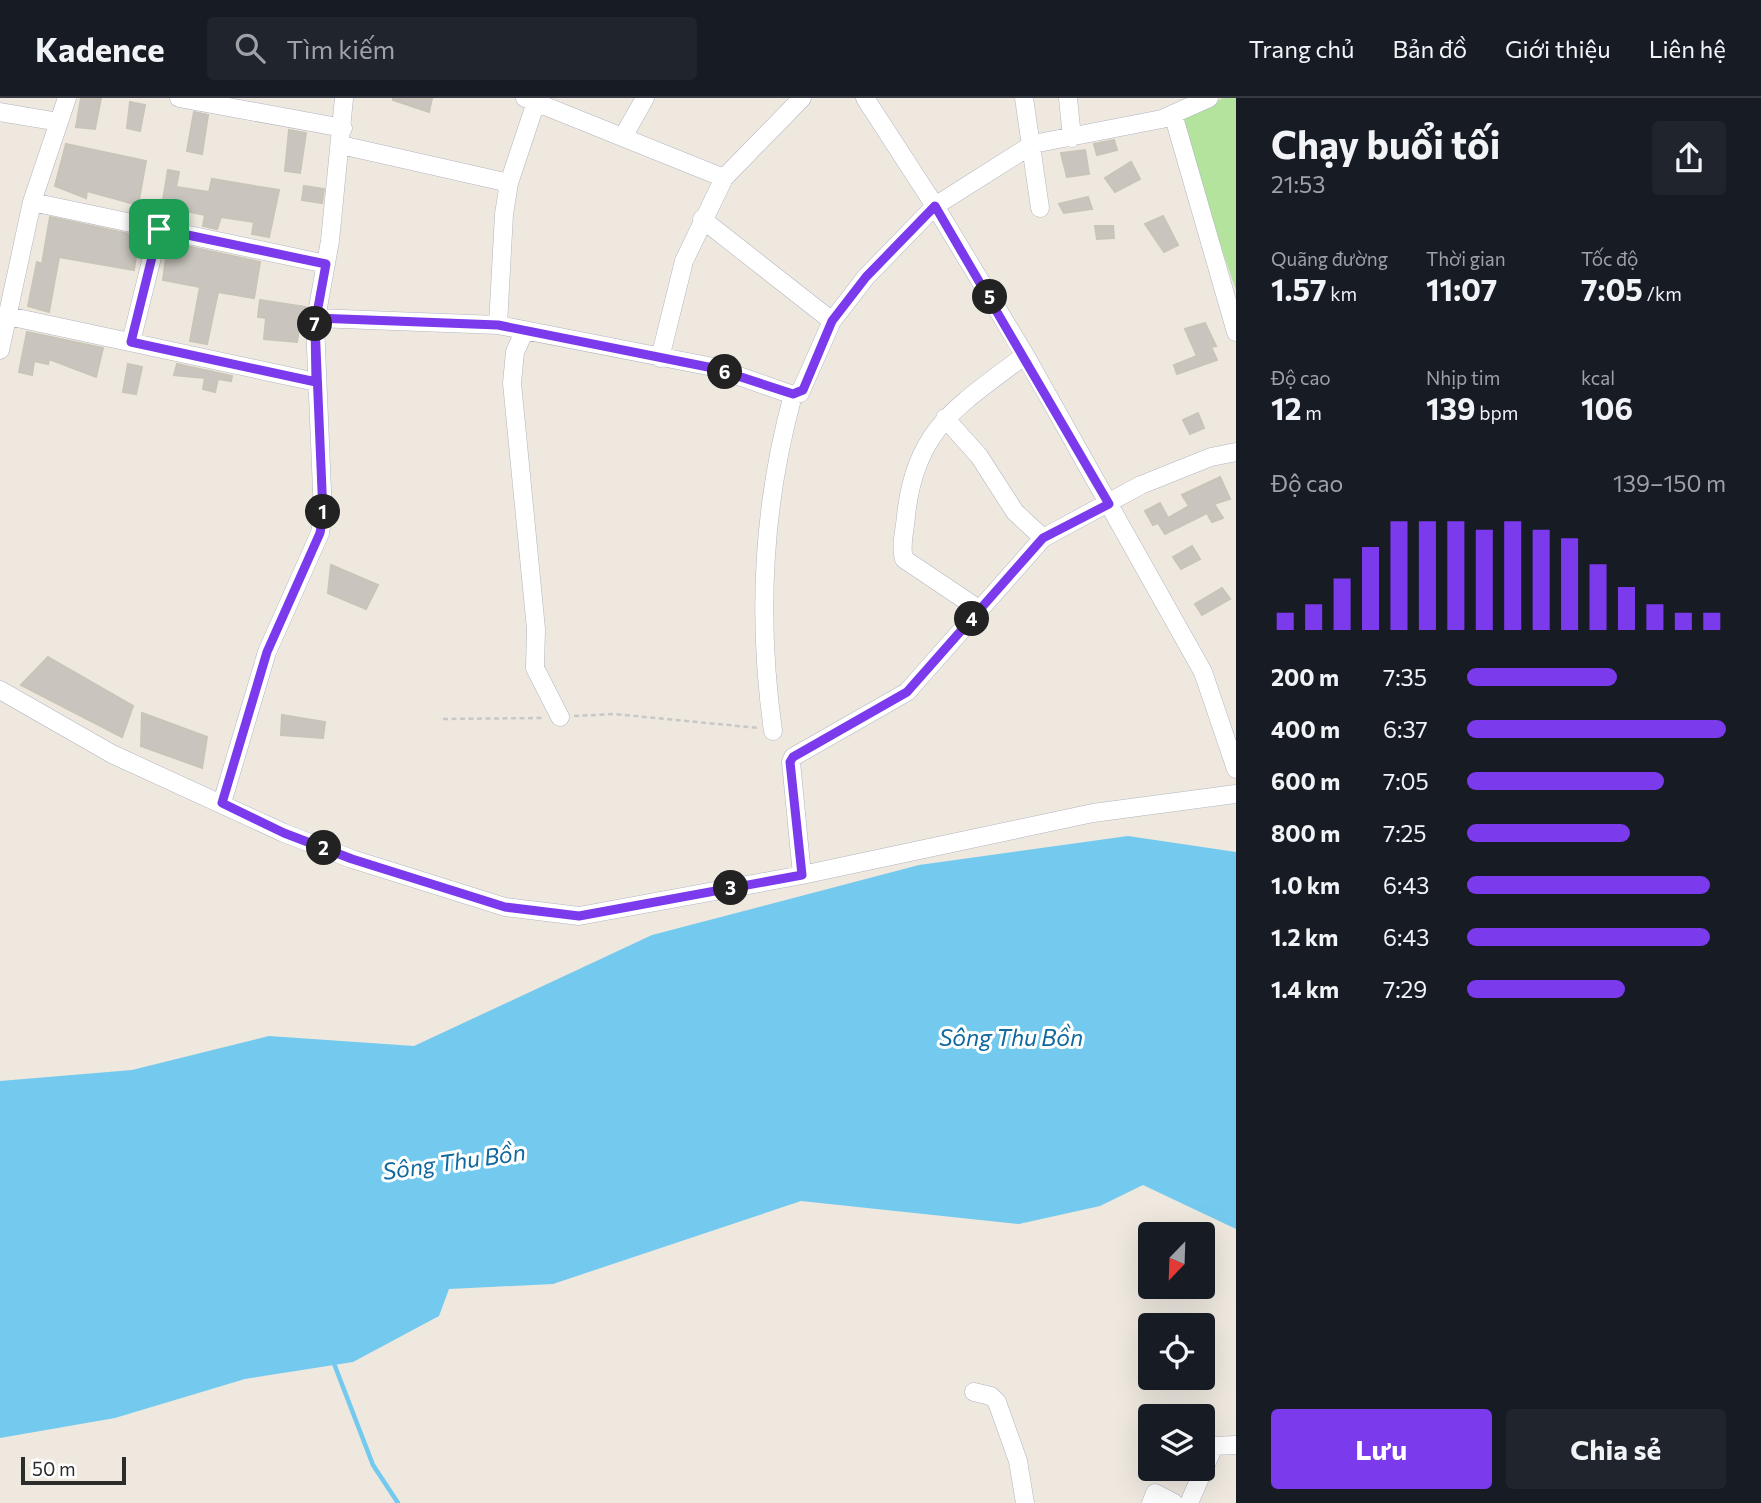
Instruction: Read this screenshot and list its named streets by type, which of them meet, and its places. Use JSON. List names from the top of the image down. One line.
{"water":["Sông Thu Bồn"],"scale_bar":"50 m","north":"bottom left","page":{"header":"Kadence","search":"Tìm kiếm","nav":["Trang chủ","Bản đồ","Giới thiệu","Liên hệ"],"heading":["Chạy buổi tối","21:53"],"stats":[["Quãng đường","1.57 km"],["Thời gian","11:07"],["Tốc độ","7:05 /km"],["Độ cao","12 m"],["Nhịp tim","139 bpm"],["kcal","106"]],"pins":["5","7","6","1","4","2","3"],"chart":["Độ cao","139–150 m"],"list":[{"name":"200 m","note":"7:35"},{"name":"400 m","note":"6:37"},{"name":"600 m","note":"7:05"},{"name":"800 m","note":"7:25"},{"name":"1.0 km","note":"6:43"},{"name":"1.2 km","note":"6:43"},{"name":"1.4 km","note":"7:29"}],"buttons":["Lưu","Chia sẻ"],"scale":"50 m"}}
